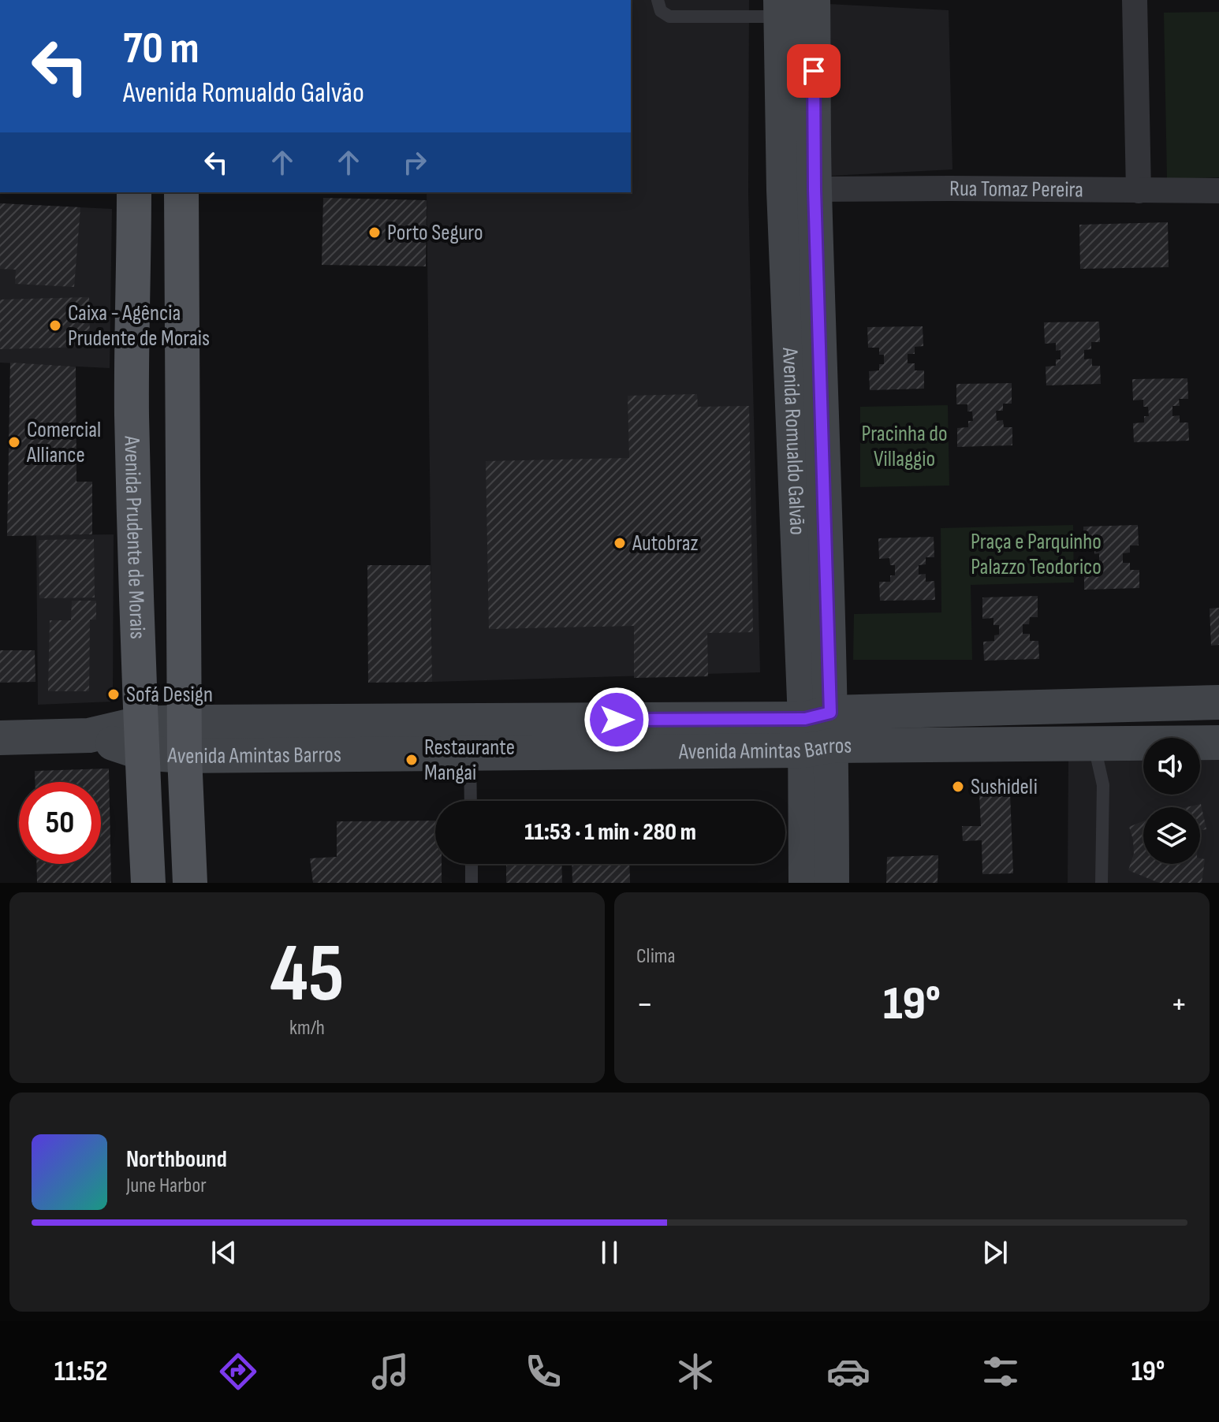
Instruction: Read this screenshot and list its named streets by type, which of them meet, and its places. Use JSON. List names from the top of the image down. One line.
{"streets":{"main road":["Avenida Romualdo Galvão","Avenida Prudente de Morais","Avenida Amintas Barros"],"street":["Rua Tomaz Pereira"]},"crossings":[["Rua Tomaz Pereira","Avenida Romualdo Galvão"],["Avenida Romualdo Galvão","Avenida Amintas Barros"],["Avenida Prudente de Morais","Avenida Amintas Barros"]],"parks":["Pracinha do Villaggio","Praça e Parquinho Palazzo Teodorico"],"places":["Porto Seguro","Caixa - Agência Prudente de Morais","Comercial Alliance","Autobraz","Sofá Design","Restaurante Mangai","Sushideli"],"page":{"turn":["70 m","Avenida Romualdo Galvão"],"limit":"50","trip":"11:53 · 1 min · 280 m","tile":[["45","km/h"],"Clima"],"heat":["−","19°","+"],"song":["Northbound","June Harbor"],"tabs":["11:52","19°"]}}
